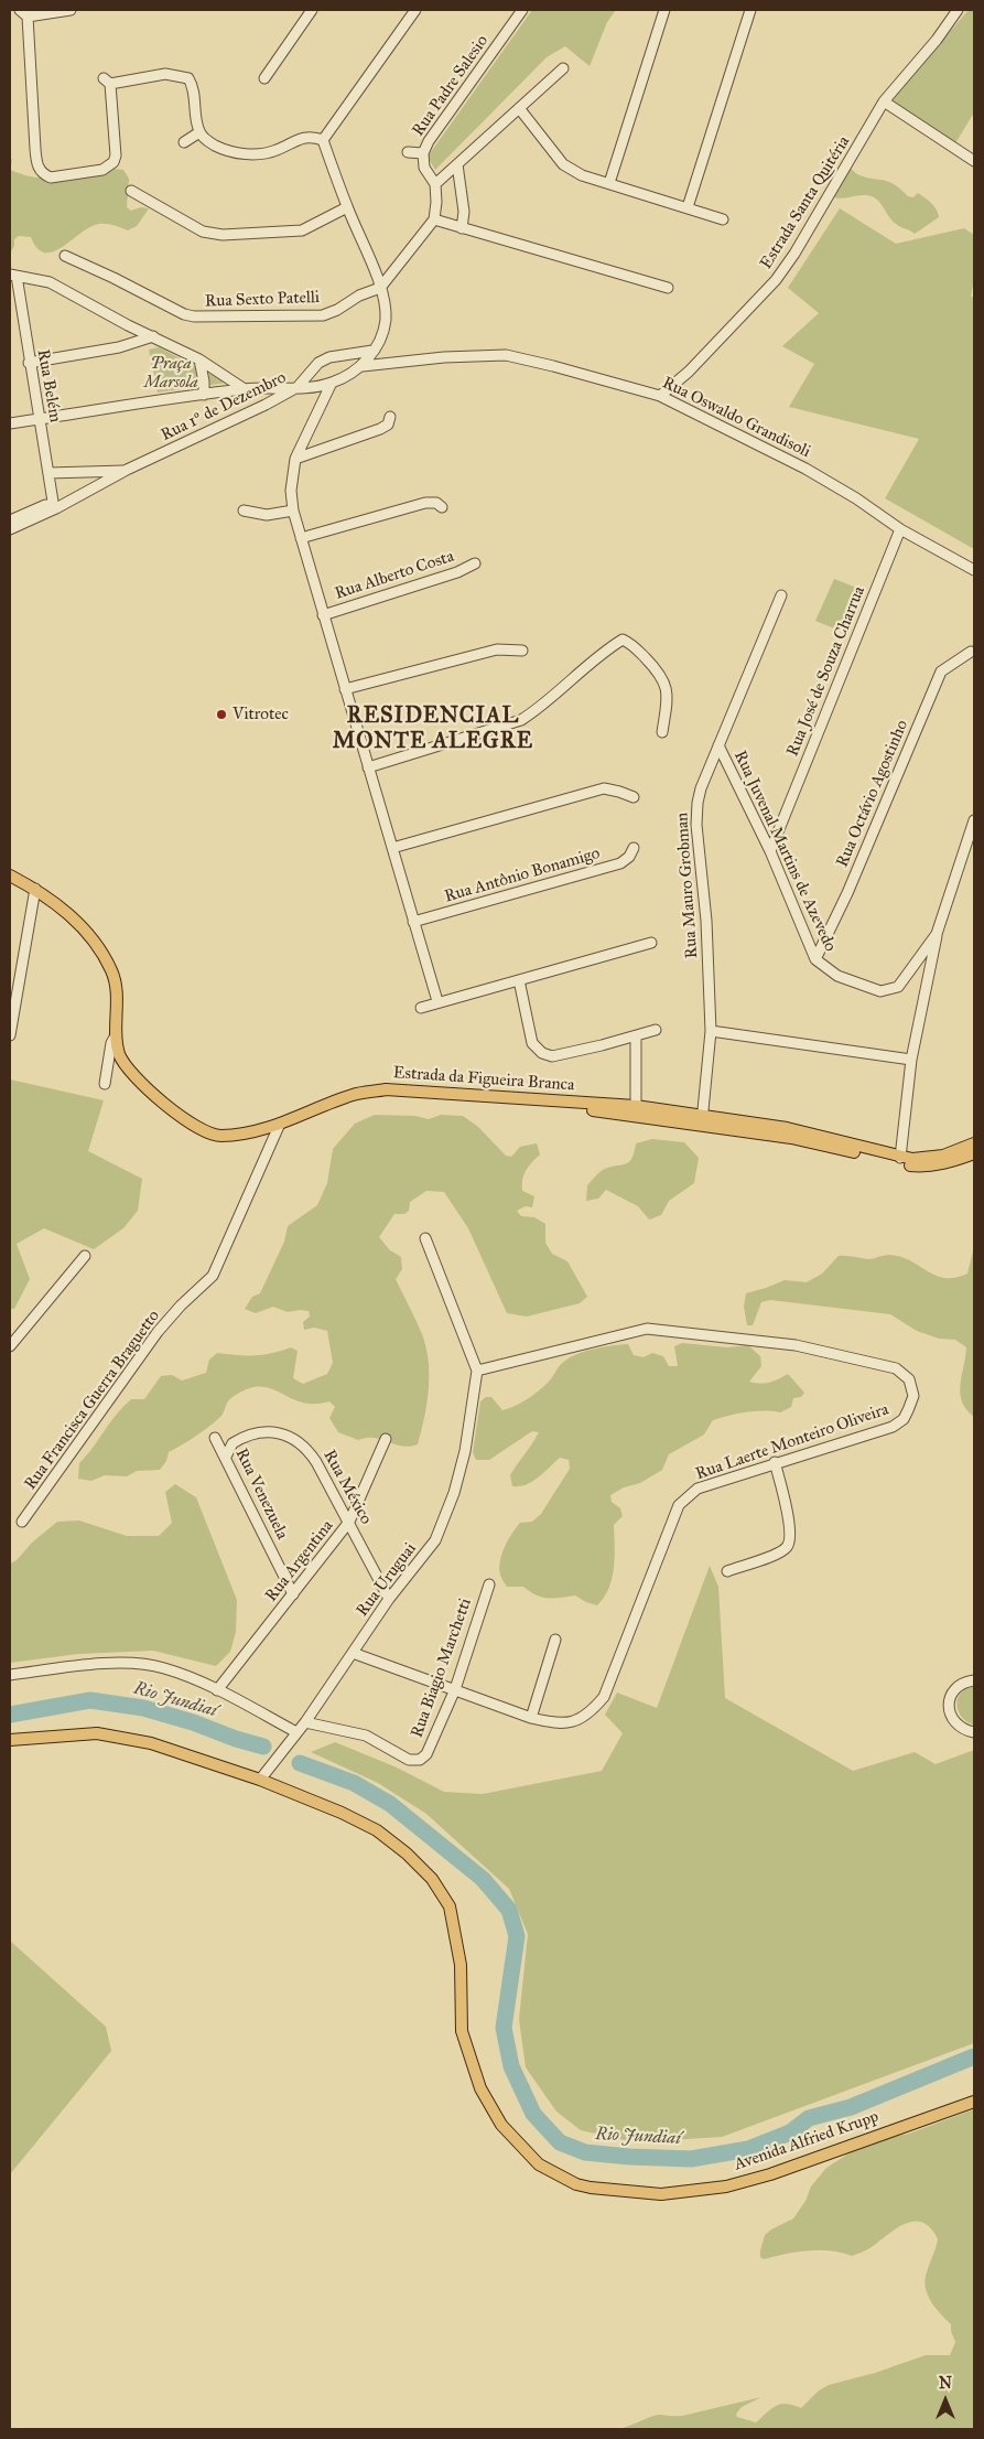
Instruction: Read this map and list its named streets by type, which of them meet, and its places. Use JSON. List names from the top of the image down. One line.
{"streets":{"main road":["Estrada da Figueira Branca","Avenida Alfried Krupp"],"street":["Rua Padre Salesio","Estrada Santa Quitéria","Rua Sexto Patelli","Rua Belém","Rua 1º de Dezembro","Rua Oswaldo Grandisoli","Rua Alberto Costa","Rua José de Souza Charrua","Rua Octávio Agostinho","Rua Juvenal Martins de Azevedo","Rua Antônio Bonamigo","Rua Mauro Grobman","Rua Francisca Guerra Braguetto","Rua Laerte Monteiro Oliveira","Rua México","Rua Venezuela","Rua Argentina","Rua Uruguai","Rua Biagio Marchetti"]},"crossings":[["Estrada Santa Quitéria","Rua Oswaldo Grandisoli"],["Rua Sexto Patelli","Rua 1º de Dezembro"],["Rua Belém","Rua 1º de Dezembro"],["Rua 1º de Dezembro","Rua Oswaldo Grandisoli"],["Rua Oswaldo Grandisoli","Rua José de Souza Charrua"],["Rua José de Souza Charrua","Rua Juvenal Martins de Azevedo"],["Rua Octávio Agostinho","Rua Juvenal Martins de Azevedo"],["Rua Juvenal Martins de Azevedo","Rua Mauro Grobman"],["Rua Mauro Grobman","Estrada da Figueira Branca"],["Estrada da Figueira Branca","Rua Francisca Guerra Braguetto"],["Rua Laerte Monteiro Oliveira","Rua Uruguai"],["Rua Laerte Monteiro Oliveira","Rua Biagio Marchetti"],["Rua México","Rua Venezuela"],["Rua México","Rua Argentina"],["Rua México","Rua Uruguai"],["Rua Venezuela","Rua Argentina"],["Rua Uruguai","Rua Biagio Marchetti"],["Rua Uruguai","Avenida Alfried Krupp"]],"districts":["RESIDENCIAL MONTE ALEGRE"],"water":["Rio Jundiaí"],"parks":["Praça Marsola"],"places":["Vitrotec"],"north":"top"}
